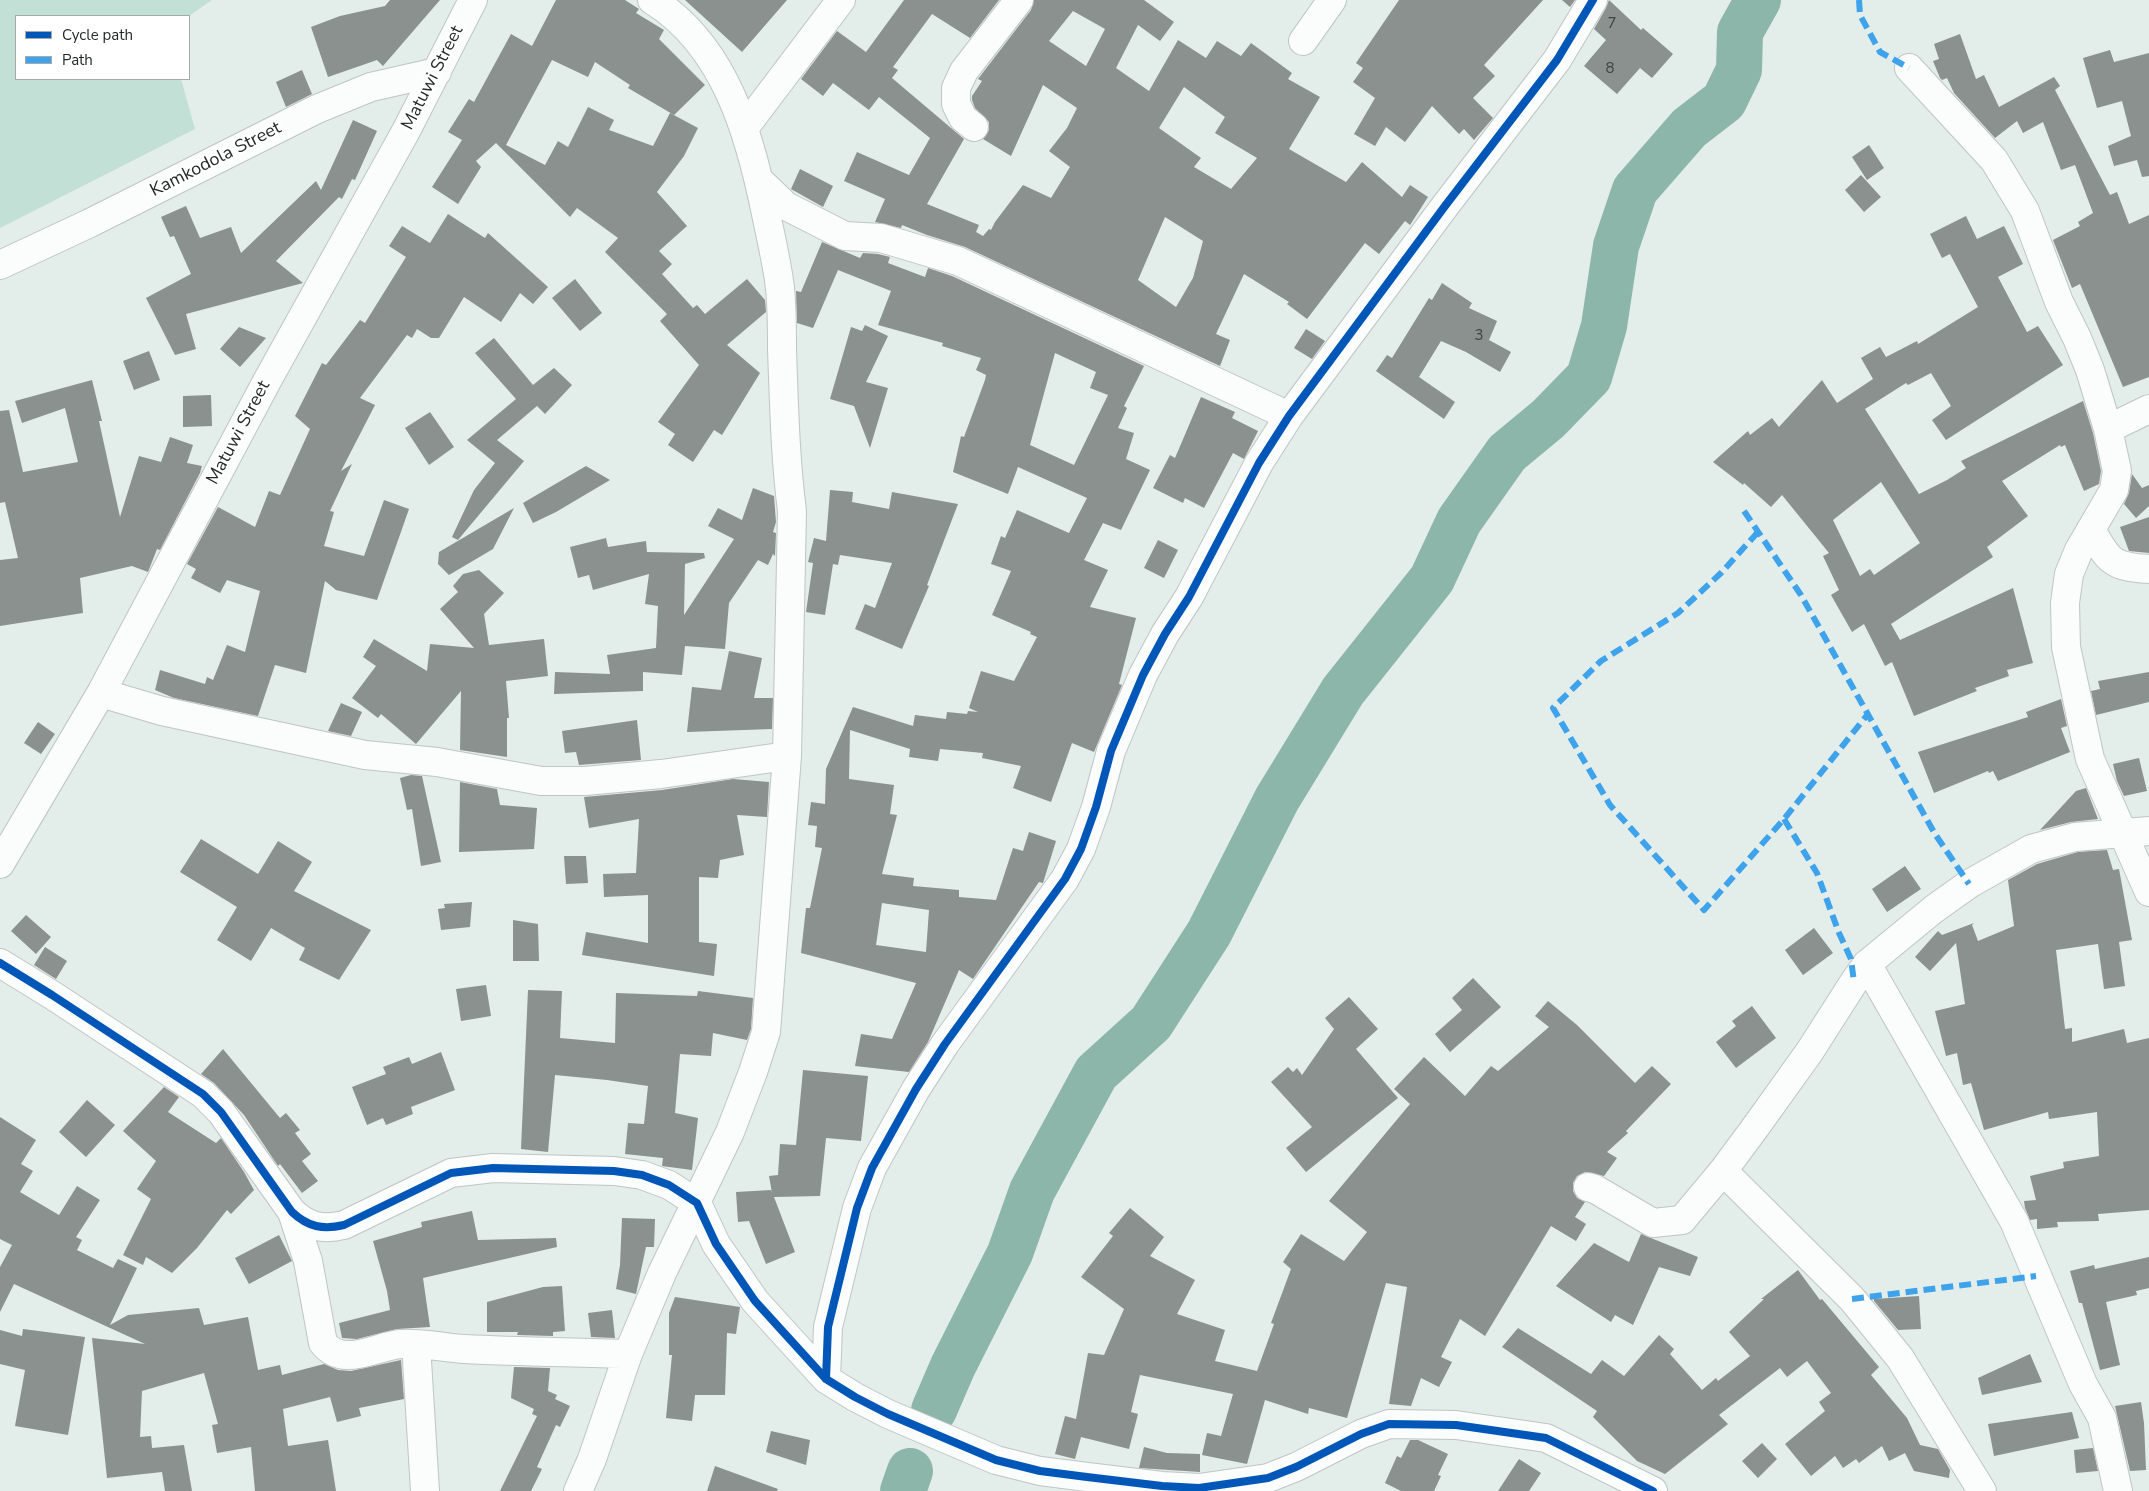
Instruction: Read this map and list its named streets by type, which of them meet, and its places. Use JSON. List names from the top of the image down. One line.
{"streets":{"street":["Matuwi Street","Kamkodola Street"]},"crossings":[["Matuwi Street","Kamkodola Street"]],"house_numbers":["7","8","3"],"legend":["Cycle path","Path"]}
